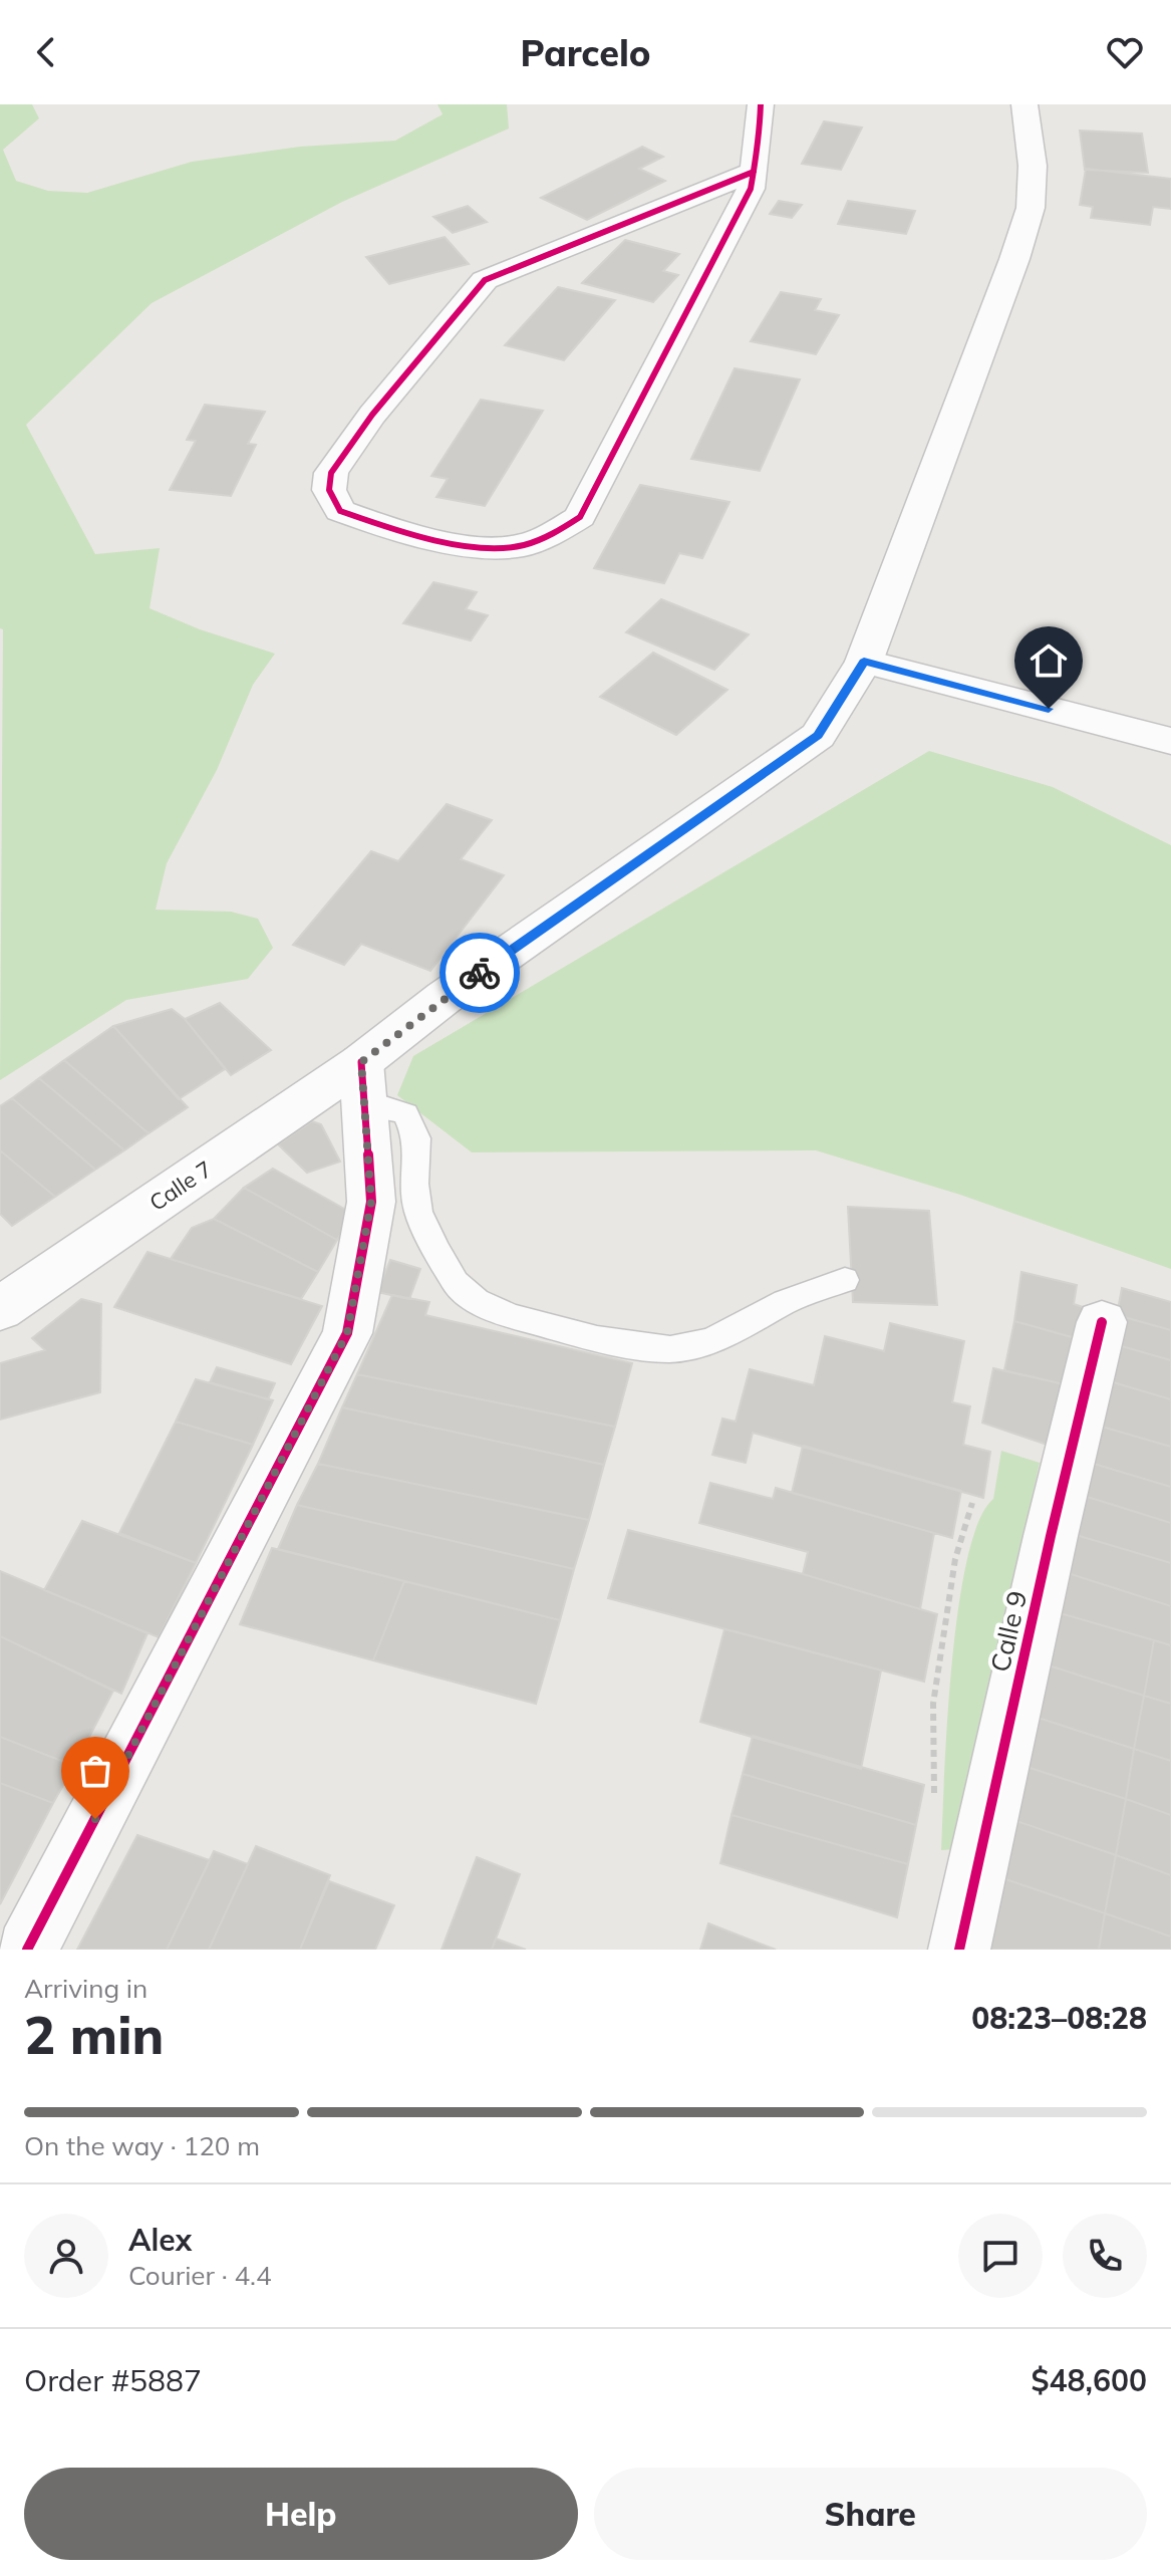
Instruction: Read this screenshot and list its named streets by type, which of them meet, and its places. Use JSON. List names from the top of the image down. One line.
{"streets":{"street":["Calle 7","Calle 9"]},"page":{"header":"Parcelo","heading":["2 min","Arriving in","08:23–08:28"],"panel":["Alex","Courier · 4.4","Order #5887","$48,600"],"bar":"On the way · 120 m","buttons":["Help","Share"]}}
